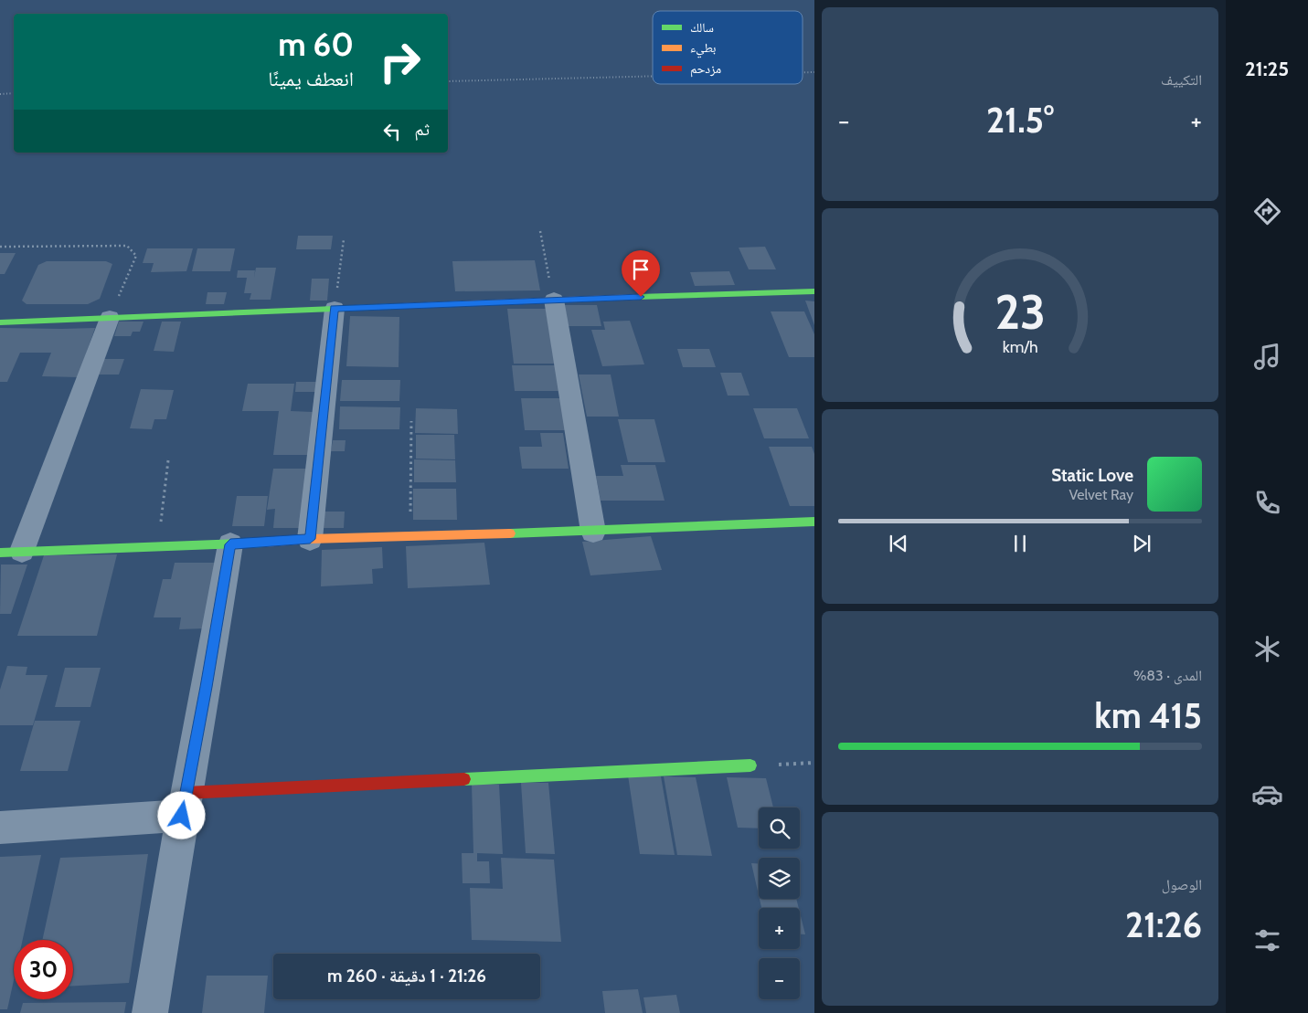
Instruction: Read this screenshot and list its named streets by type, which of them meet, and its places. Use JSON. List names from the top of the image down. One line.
{"legend":["سالك","بطيء","مزدحم"],"page":{"tabs":"21:25","tile":["التكييف",["المدى · 83%","415 km"],["الوصول","21:26"]],"turn":["60 m","انعطف يمينًا"],"heat":["−","21.5°","+"],"then":"ثم","song":["Static Love","Velvet Ray"],"map_buttons":["+","−"],"limit":"30","trip":"21:26 · 1 دقيقة · 260 m","gauge":["23","km/h"]}}
